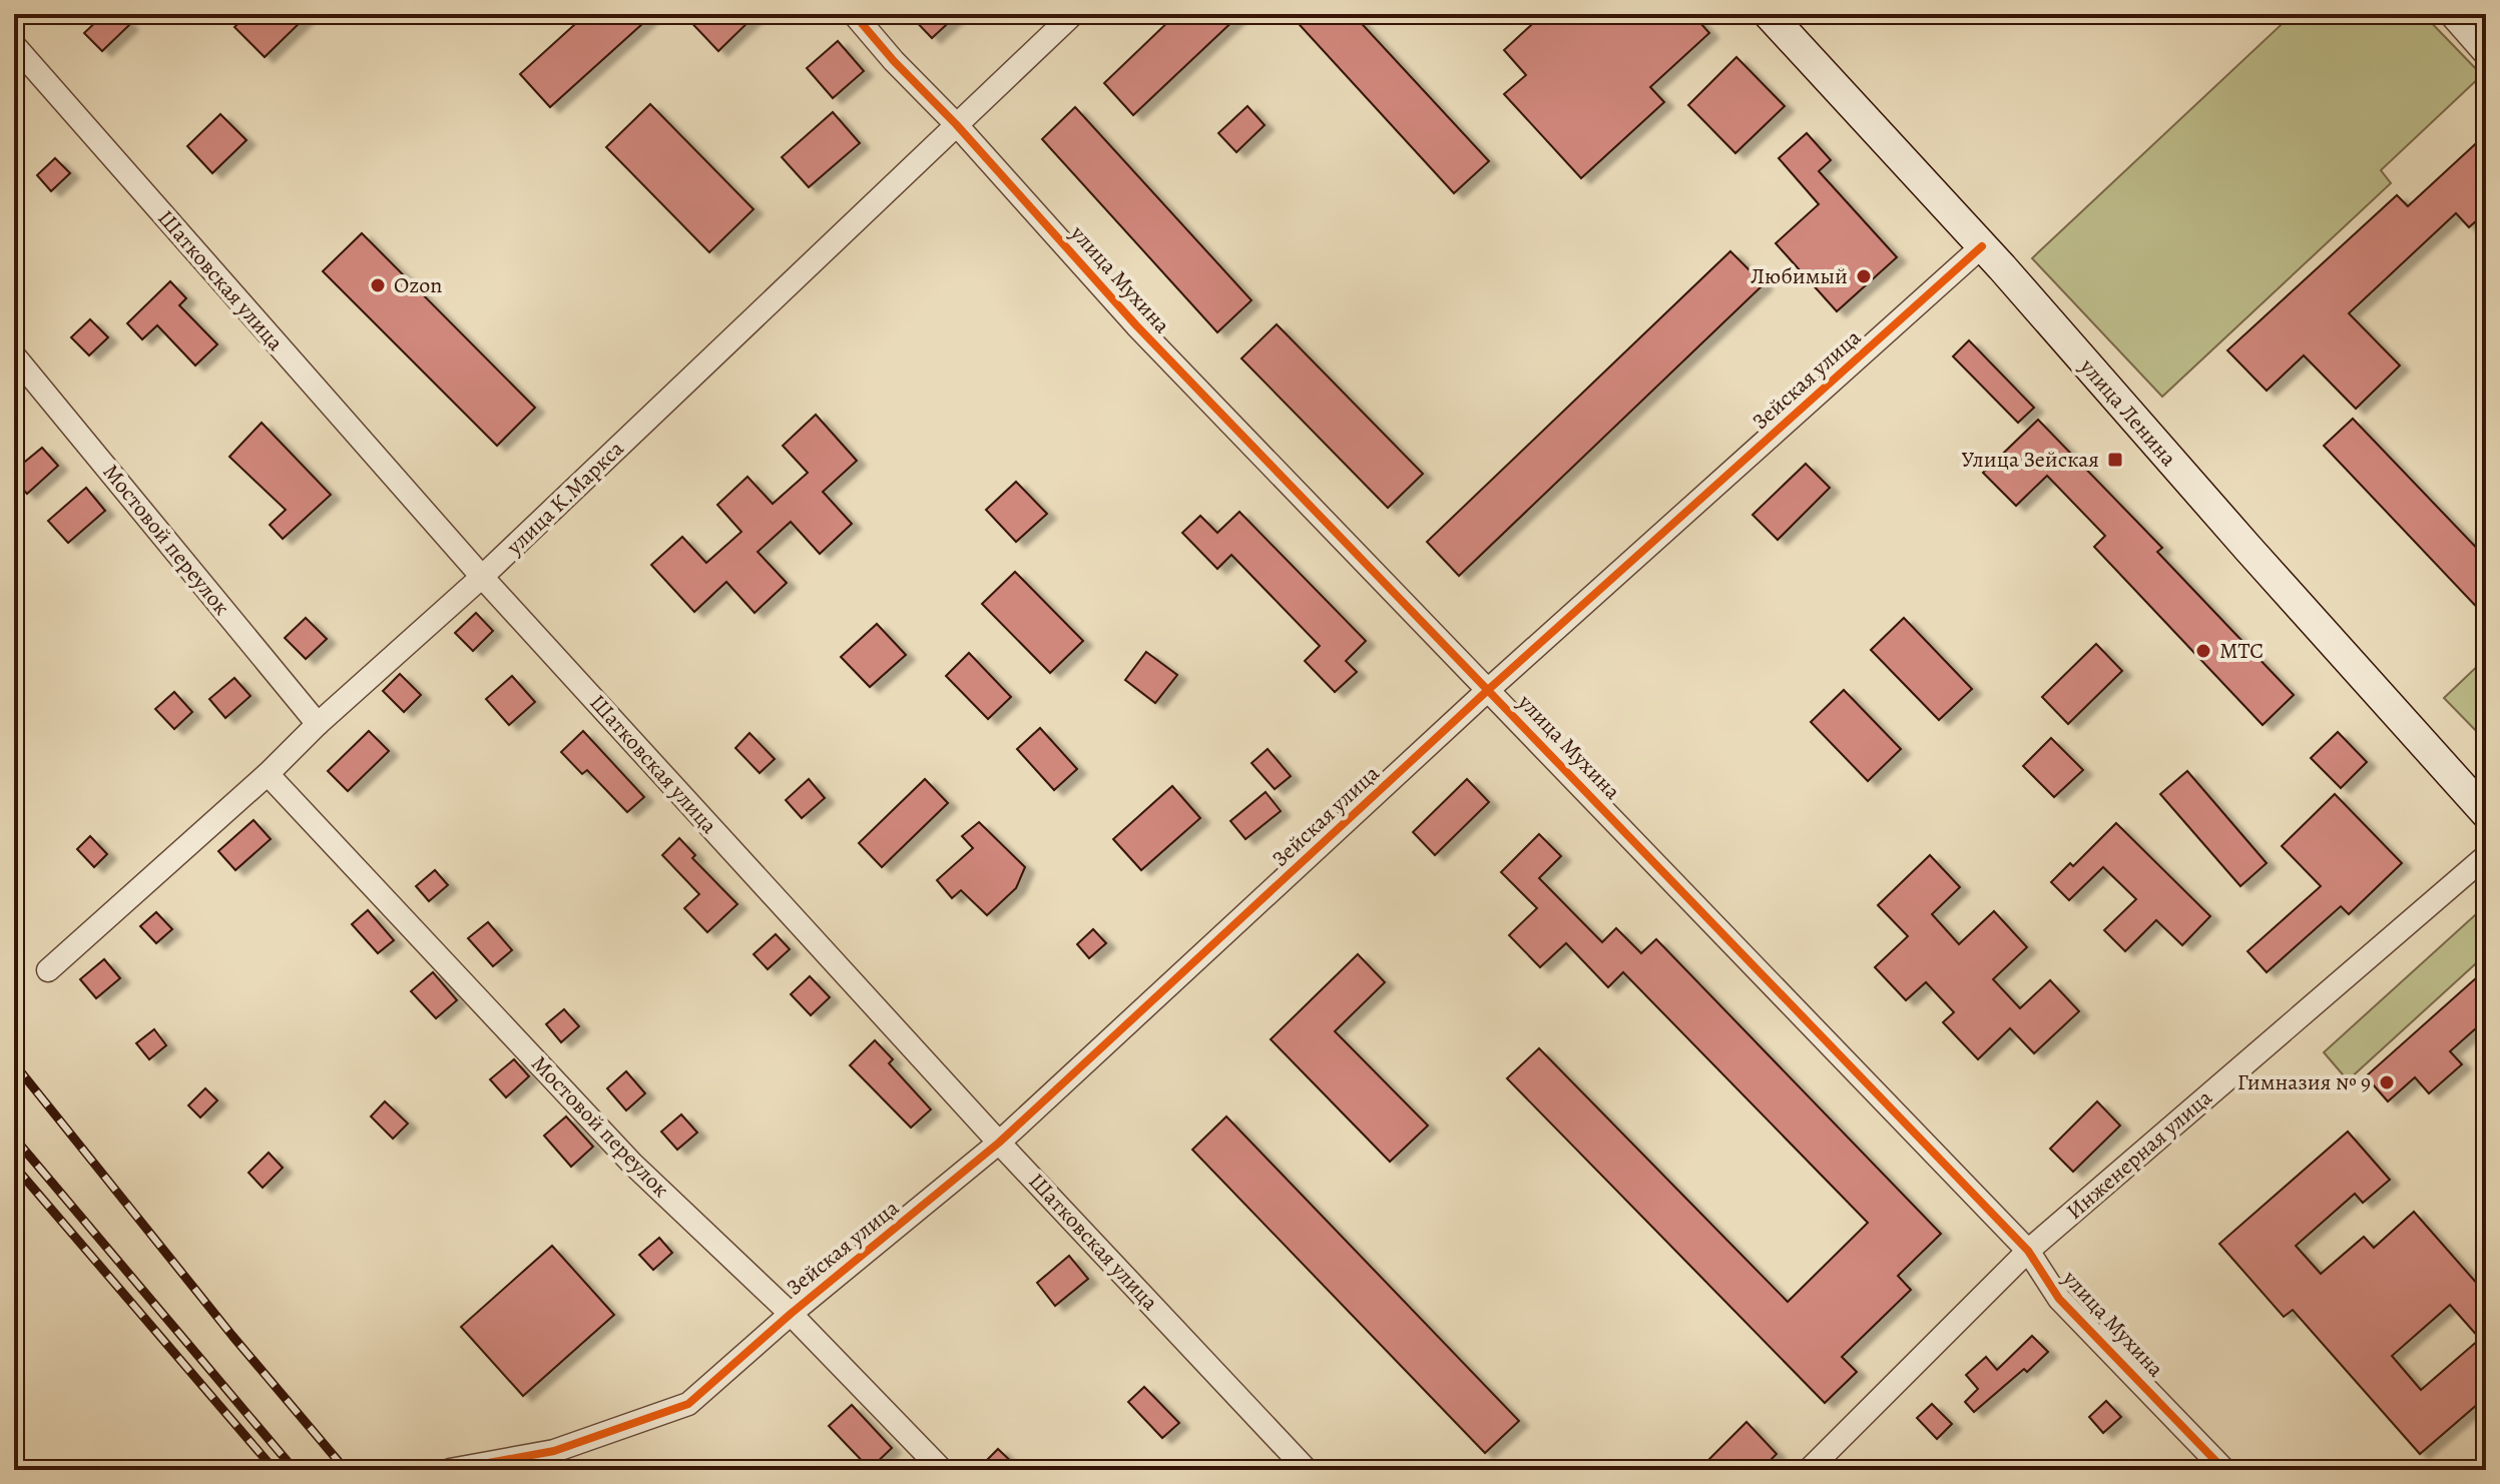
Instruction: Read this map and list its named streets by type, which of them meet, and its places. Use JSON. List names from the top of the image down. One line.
{"streets":{"main road":["улица Ленина"],"street":["улица Мухина","Шатковская улица","Зейская улица","улица К.Маркса","Мостовой переулок","Инженерная улица"]},"crossings":[["улица Мухина","Зейская улица"],["улица Мухина","улица К.Маркса"],["улица Мухина","Инженерная улица"],["Шатковская улица","Зейская улица"],["Шатковская улица","улица К.Маркса"],["Зейская улица","улица Ленина"],["Зейская улица","Мостовой переулок"],["улица К.Маркса","Мостовой переулок"]],"places":{"other":["Любимый","Ozon","МТС","Гимназия № 9"],"transit":["Улица Зейская"]}}
